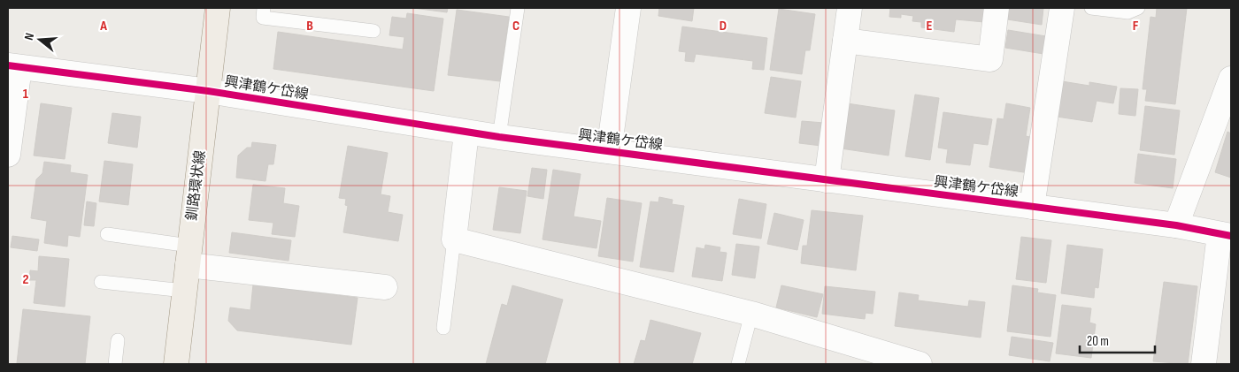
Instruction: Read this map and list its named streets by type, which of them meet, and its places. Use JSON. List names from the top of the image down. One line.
{"streets":{"main road":["釧路環状線"],"street":["興津鶴ケ岱線"]},"crossings":[["興津鶴ケ岱線","釧路環状線"]],"scale_bar":"20 m","north":"left","grid":{"columns":["A","B","C","D","E","F"],"rows":["1","2"]}}
